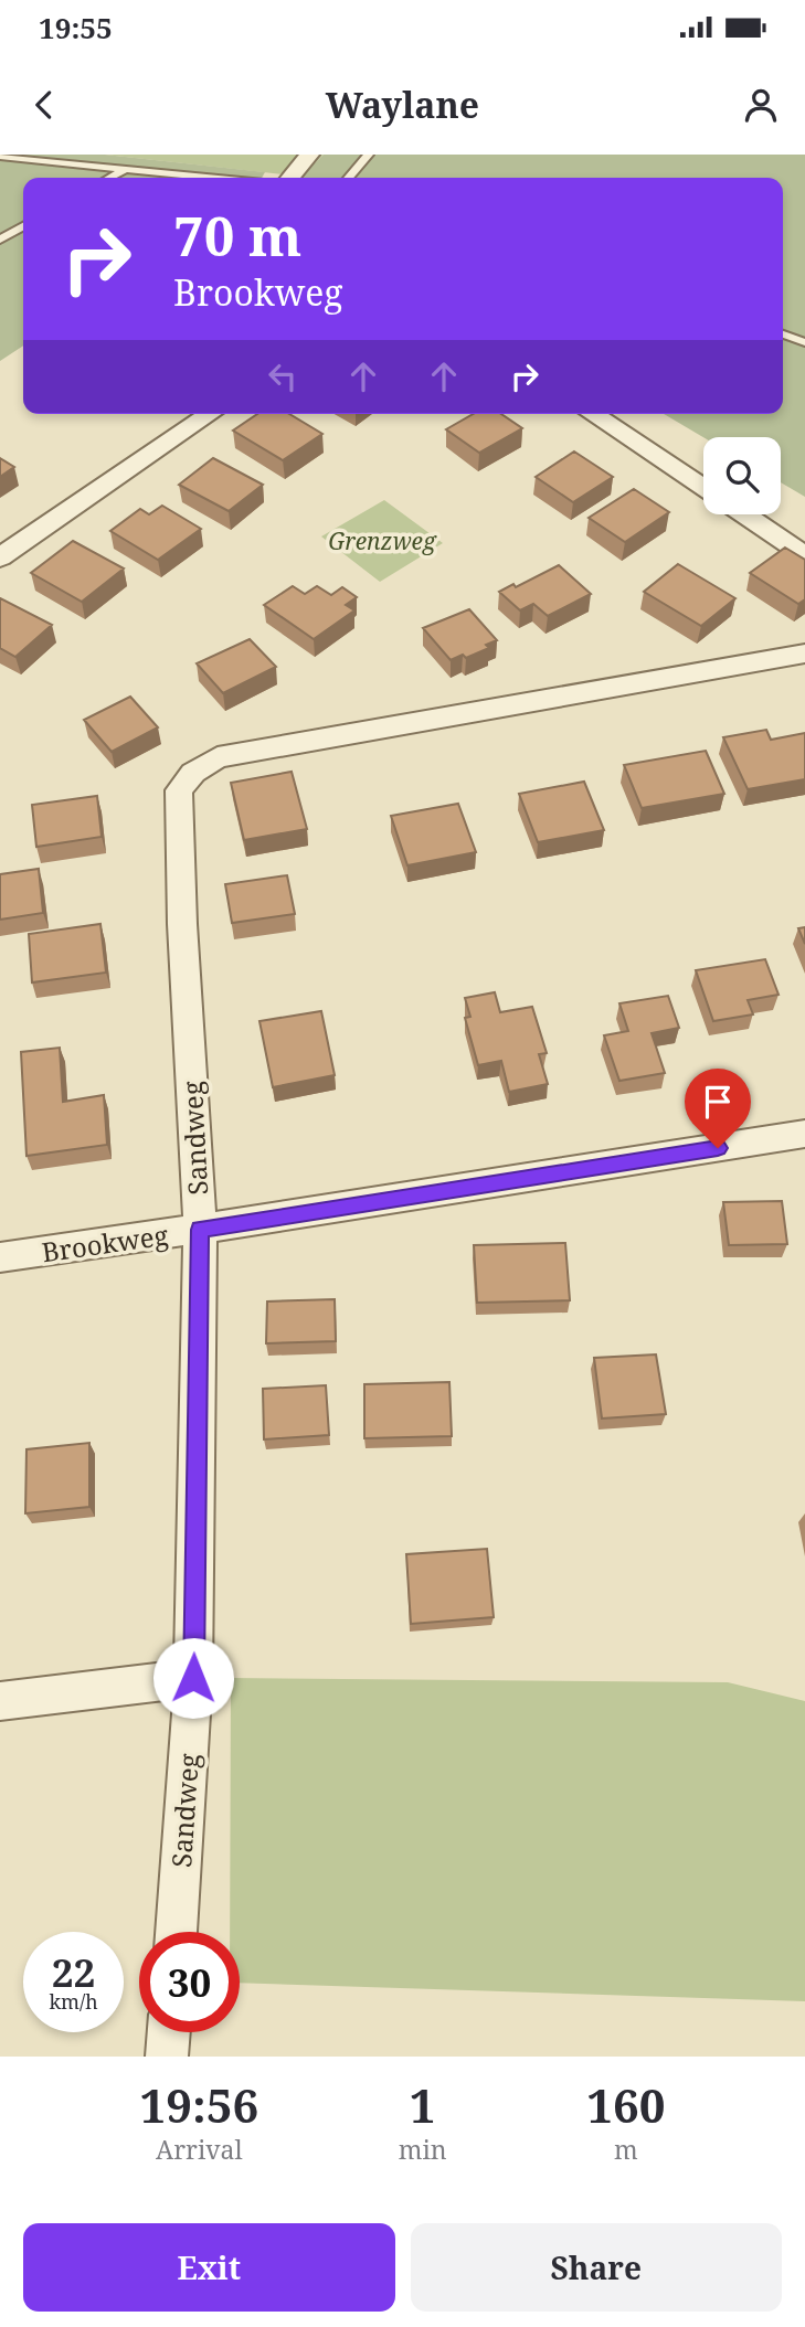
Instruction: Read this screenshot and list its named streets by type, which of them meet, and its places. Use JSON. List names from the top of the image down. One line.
{"streets":{"street":["Sandweg","Brookweg"]},"crossings":[["Sandweg","Brookweg"]],"parks":["Grenzweg"],"page":{"status":"19:55","header":"Waylane","turn":["70 m","Brookweg"],"speed":"22 km/h","limit":"30","eta":["19:56","Arrival","1","min","160","m"],"buttons":["Exit","Share"]}}
